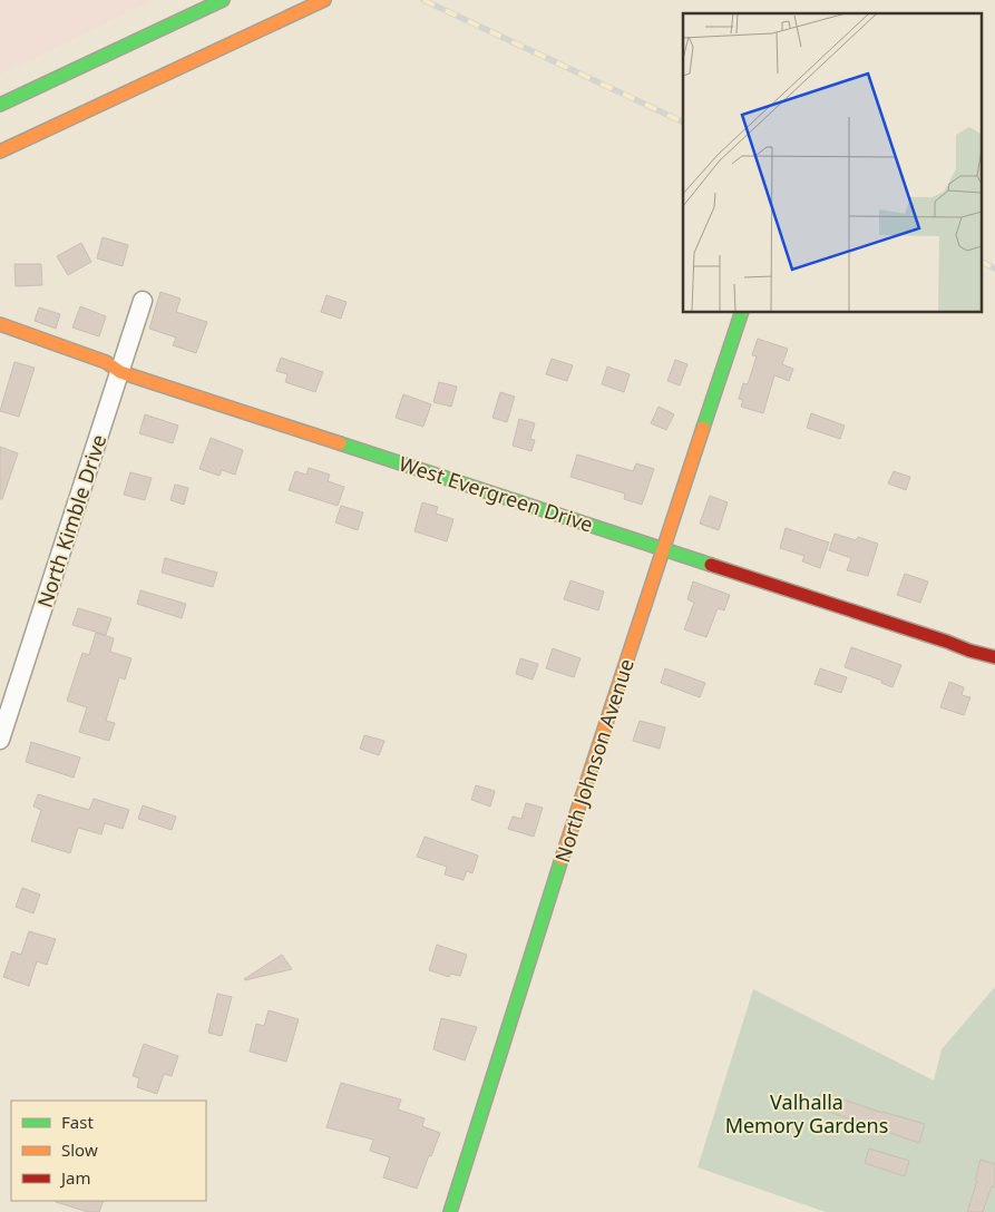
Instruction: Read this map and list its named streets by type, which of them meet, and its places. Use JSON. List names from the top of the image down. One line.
{"streets":{"main road":["West Evergreen Drive","North Johnson Avenue"],"street":["North Kimble Drive"]},"crossings":[["West Evergreen Drive","North Kimble Drive"],["West Evergreen Drive","North Johnson Avenue"]],"parks":["Valhalla Memory Gardens"],"legend":["Fast","Slow","Jam"]}
